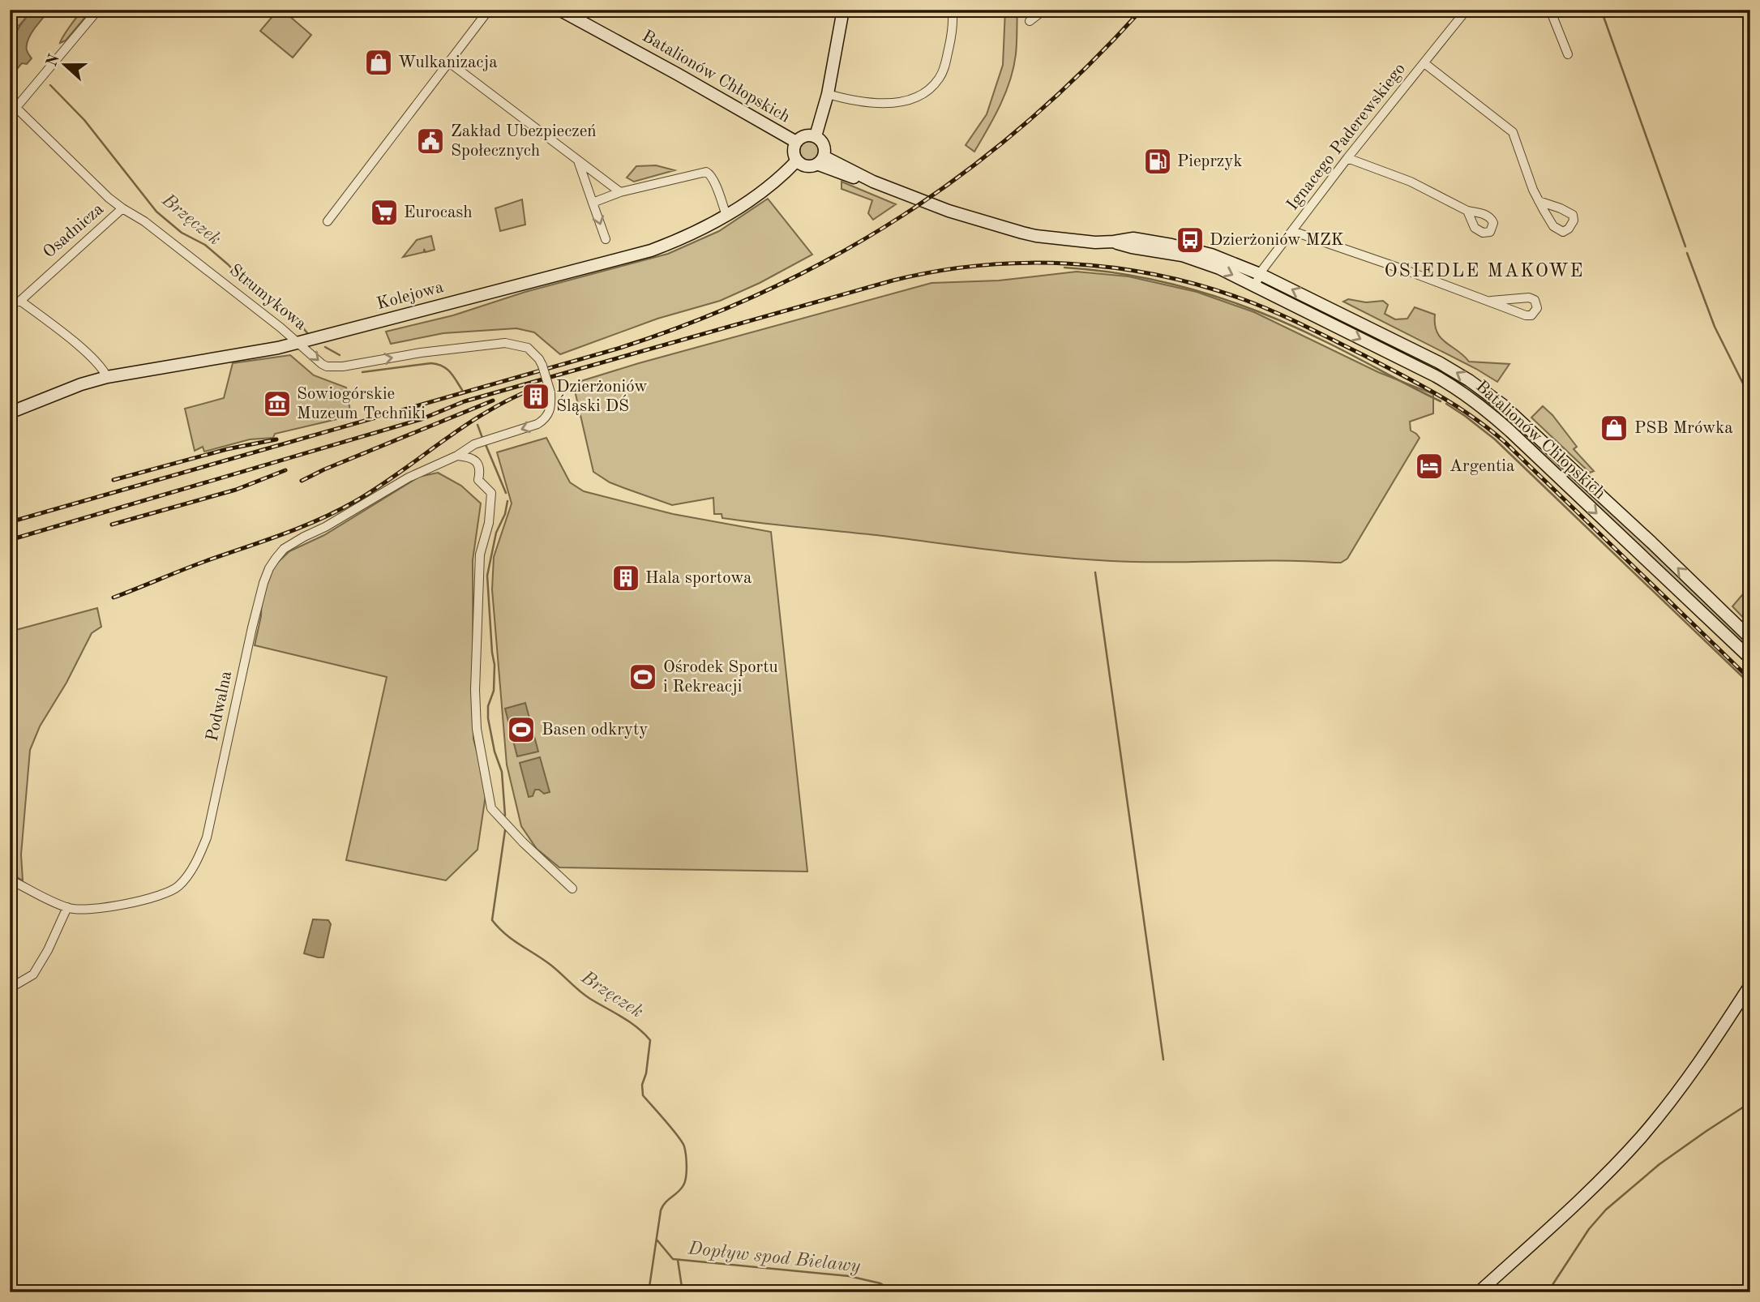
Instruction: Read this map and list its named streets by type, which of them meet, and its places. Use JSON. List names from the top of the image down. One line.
{"streets":{"main road":["Batalionów Chłopskich","Kolejowa"],"street":["Ignacego Paderewskiego","Osadnicza","Strumykowa","Podwalna"]},"crossings":[["Batalionów Chłopskich","Ignacego Paderewskiego"],["Batalionów Chłopskich","Kolejowa"],["Osadnicza","Strumykowa"],["Kolejowa","Strumykowa"],["Strumykowa","Podwalna"]],"one_way":["Strumykowa"],"districts":["OSIEDLE MAKOWE"],"water":["Brzęczek","Dopływ spod Bielawy"],"places":{"shop":["Wulkanizacja","PSB Mrówka"],"public building":["Zakład Ubezpieczeń Społecznych"],"fuel station":["Pieprzyk"],"supermarket":["Eurocash"],"bus stop":["Dzierżoniów MZK"],"building":["Dzierżoniów Śląski DŚ","Hala sportowa"],"museum":["Sowiogórskie Muzeum Techniki"],"hotel":["Argentia"],"sports":["Ośrodek Sportu i Rekreacji","Basen odkryty"]},"north":"left"}
